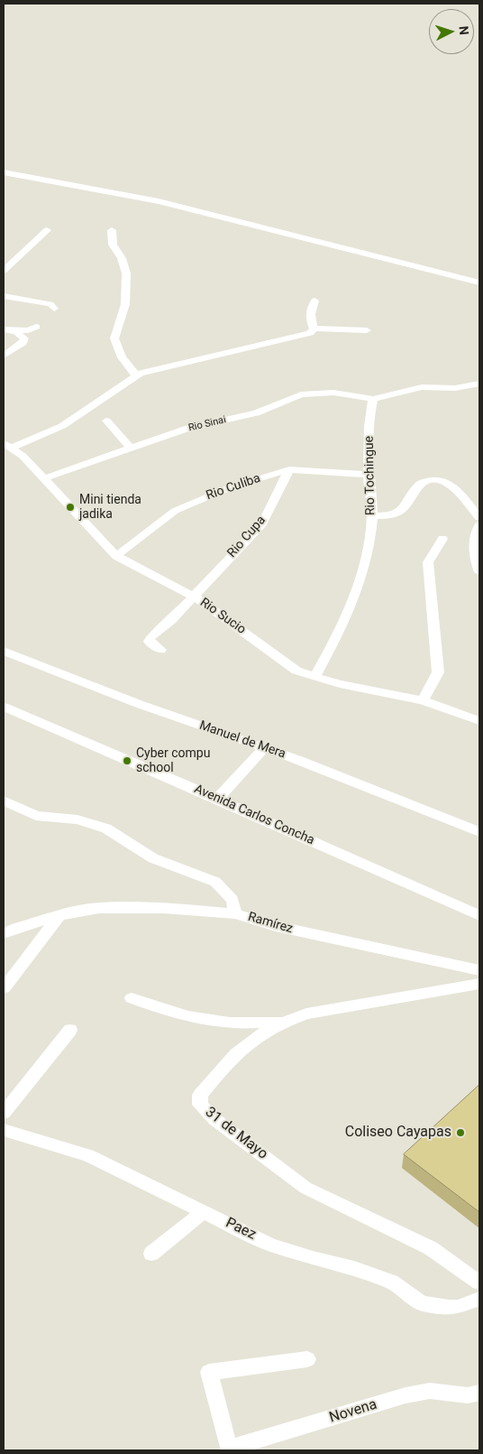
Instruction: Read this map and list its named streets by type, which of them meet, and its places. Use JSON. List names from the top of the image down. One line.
{"streets":{"street":["Rio Sinai","Rio Tochingue","Rio Culiba","Rio Cupa","Rio Sucio","Manuel de Mera","Avenida Carlos Concha","Ramírez","31 de Mayo","Paez","Novena"]},"crossings":[["Rio Sinai","Rio Tochingue"],["Rio Sinai","Rio Sucio"],["Rio Tochingue","Rio Culiba"],["Rio Tochingue","Rio Sucio"],["Rio Culiba","Rio Cupa"],["Rio Culiba","Rio Sucio"],["Rio Cupa","Rio Sucio"]],"places":["Mini tienda jadika","Cyber compu school","Coliseo Cayapas"],"north":"right"}
